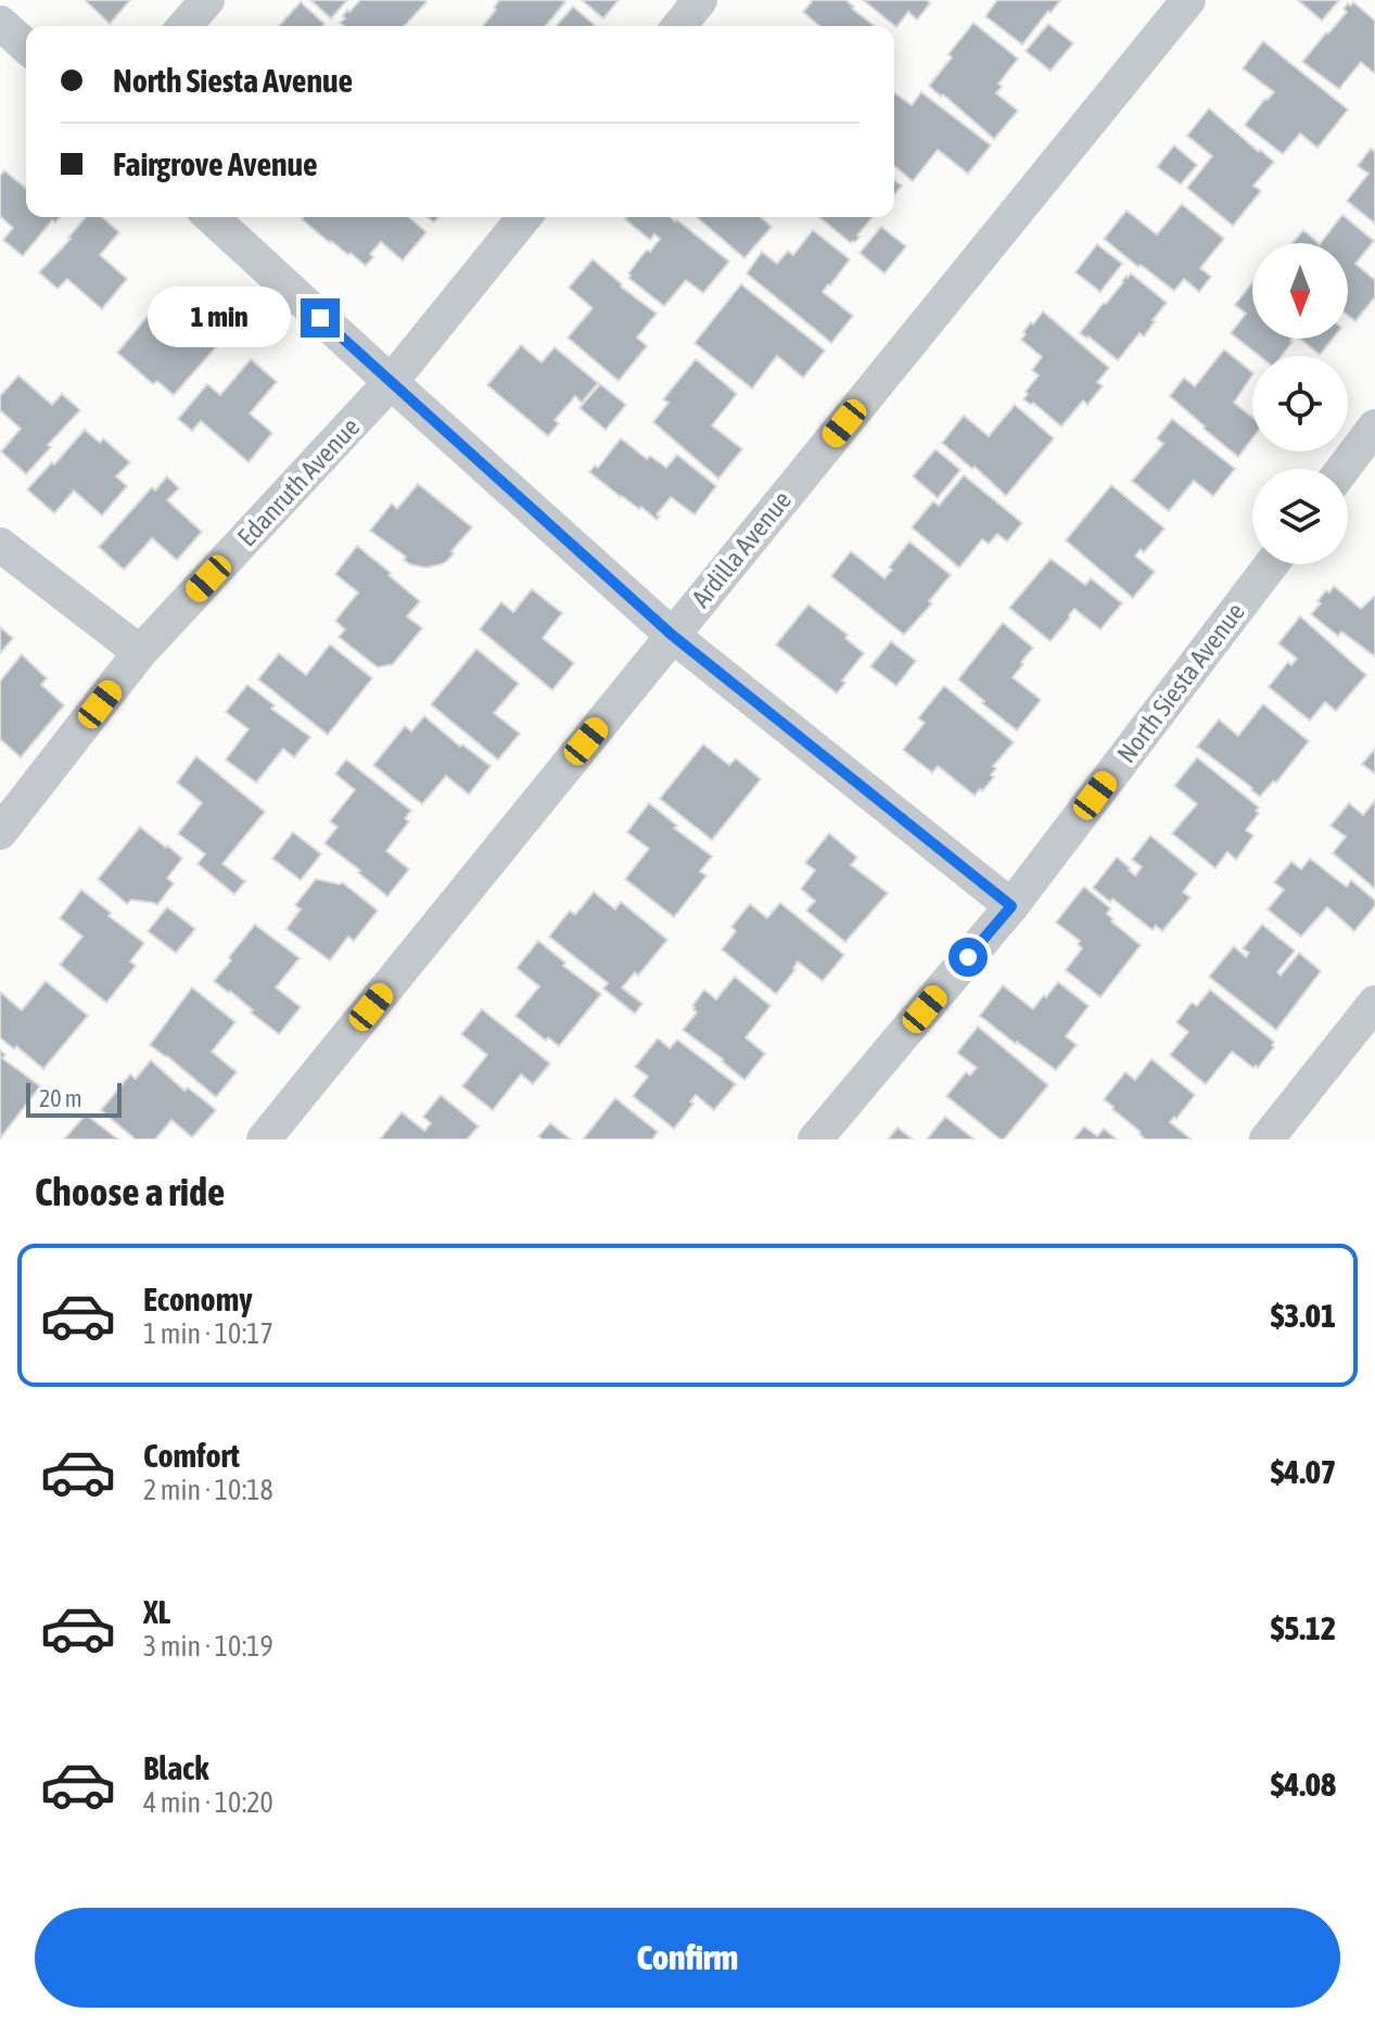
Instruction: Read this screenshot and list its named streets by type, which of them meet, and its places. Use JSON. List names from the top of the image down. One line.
{"streets":{"street":["Edanruth Avenue","Ardilla Avenue","North Siesta Avenue"]},"scale_bar":"20 m","north":"bottom","page":{"banner":["North Siesta Avenue","Fairgrove Avenue"],"bubble":"1 min","scale":"20 m","heading":"Choose a ride","list":[{"name":"Economy","note":"1 min · 10:17","value":"$3.01"},{"name":"Comfort","note":"2 min · 10:18","value":"$4.07"},{"name":"XL","note":"3 min · 10:19","value":"$5.12"},{"name":"Black","note":"4 min · 10:20","value":"$4.08"}],"buttons":"Confirm"}}
